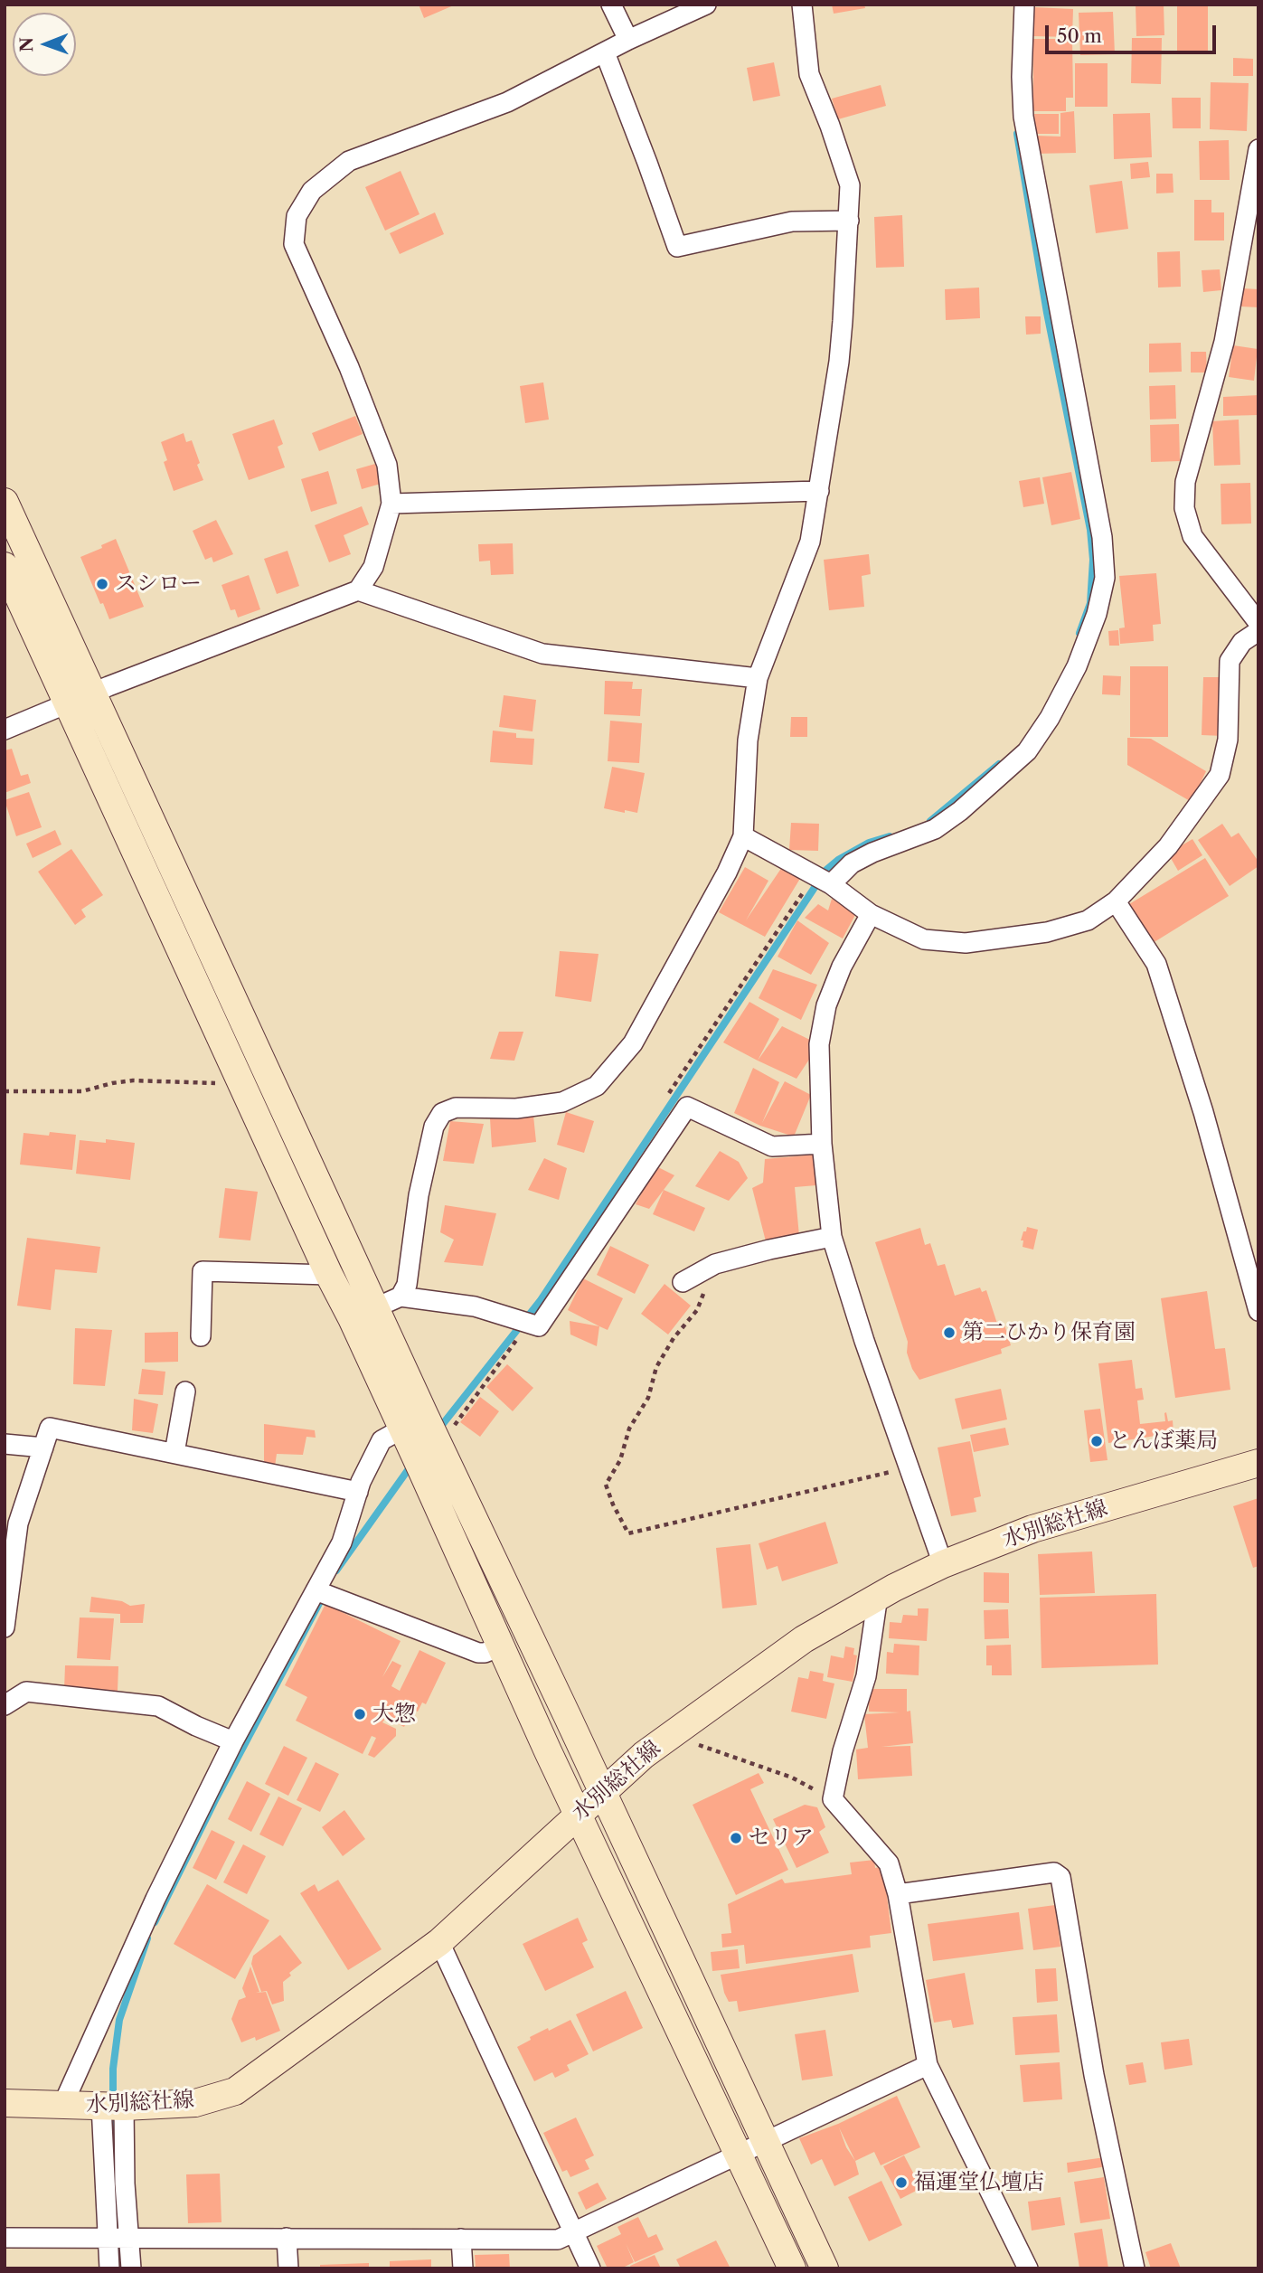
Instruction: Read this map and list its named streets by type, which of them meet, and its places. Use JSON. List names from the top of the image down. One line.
{"streets":{"street":["水別総社線"]},"places":["スシロー","第二ひかり保育園","とんぼ薬局","大惣","セリア","福運堂仏壇店"],"scale_bar":"50 m","north":"left"}
